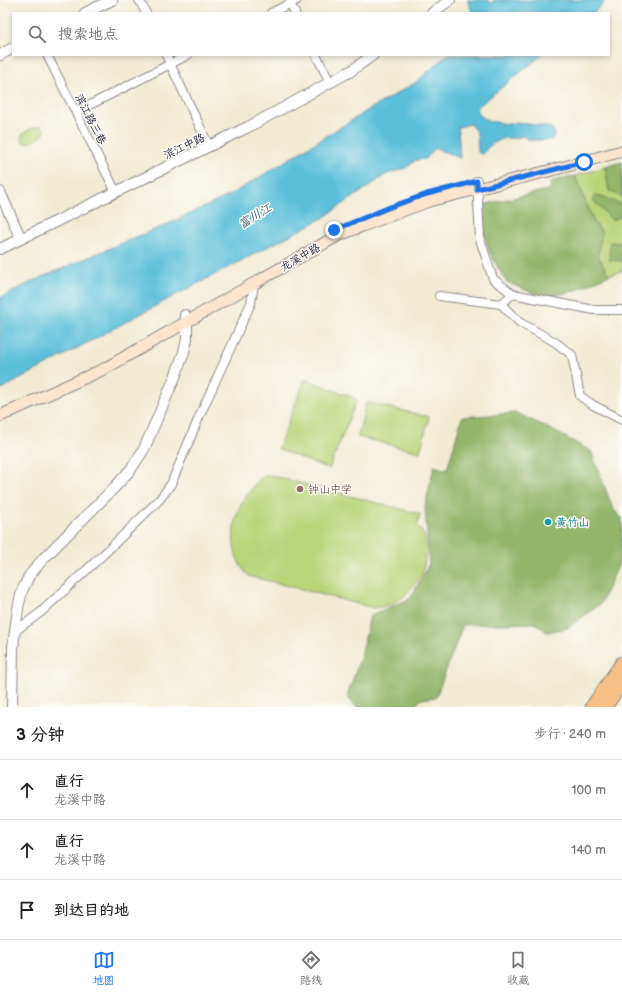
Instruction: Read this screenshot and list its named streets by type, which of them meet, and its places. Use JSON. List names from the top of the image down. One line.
{"streets":{"main road":["龙溪中路"],"street":["滨江路三巷","滨江中路"]},"crossings":[["滨江路三巷","滨江中路"]],"water":["富川江"],"places":["钟山中学","黄竹山"],"page":{"search":"搜索地点","heading":["3 分钟","步行 · 240 m"],"list":[["直行","龙溪中路","100 m"],["直行","龙溪中路","140 m"],"到达目的地"],"nav":["地图","路线","收藏"]}}
